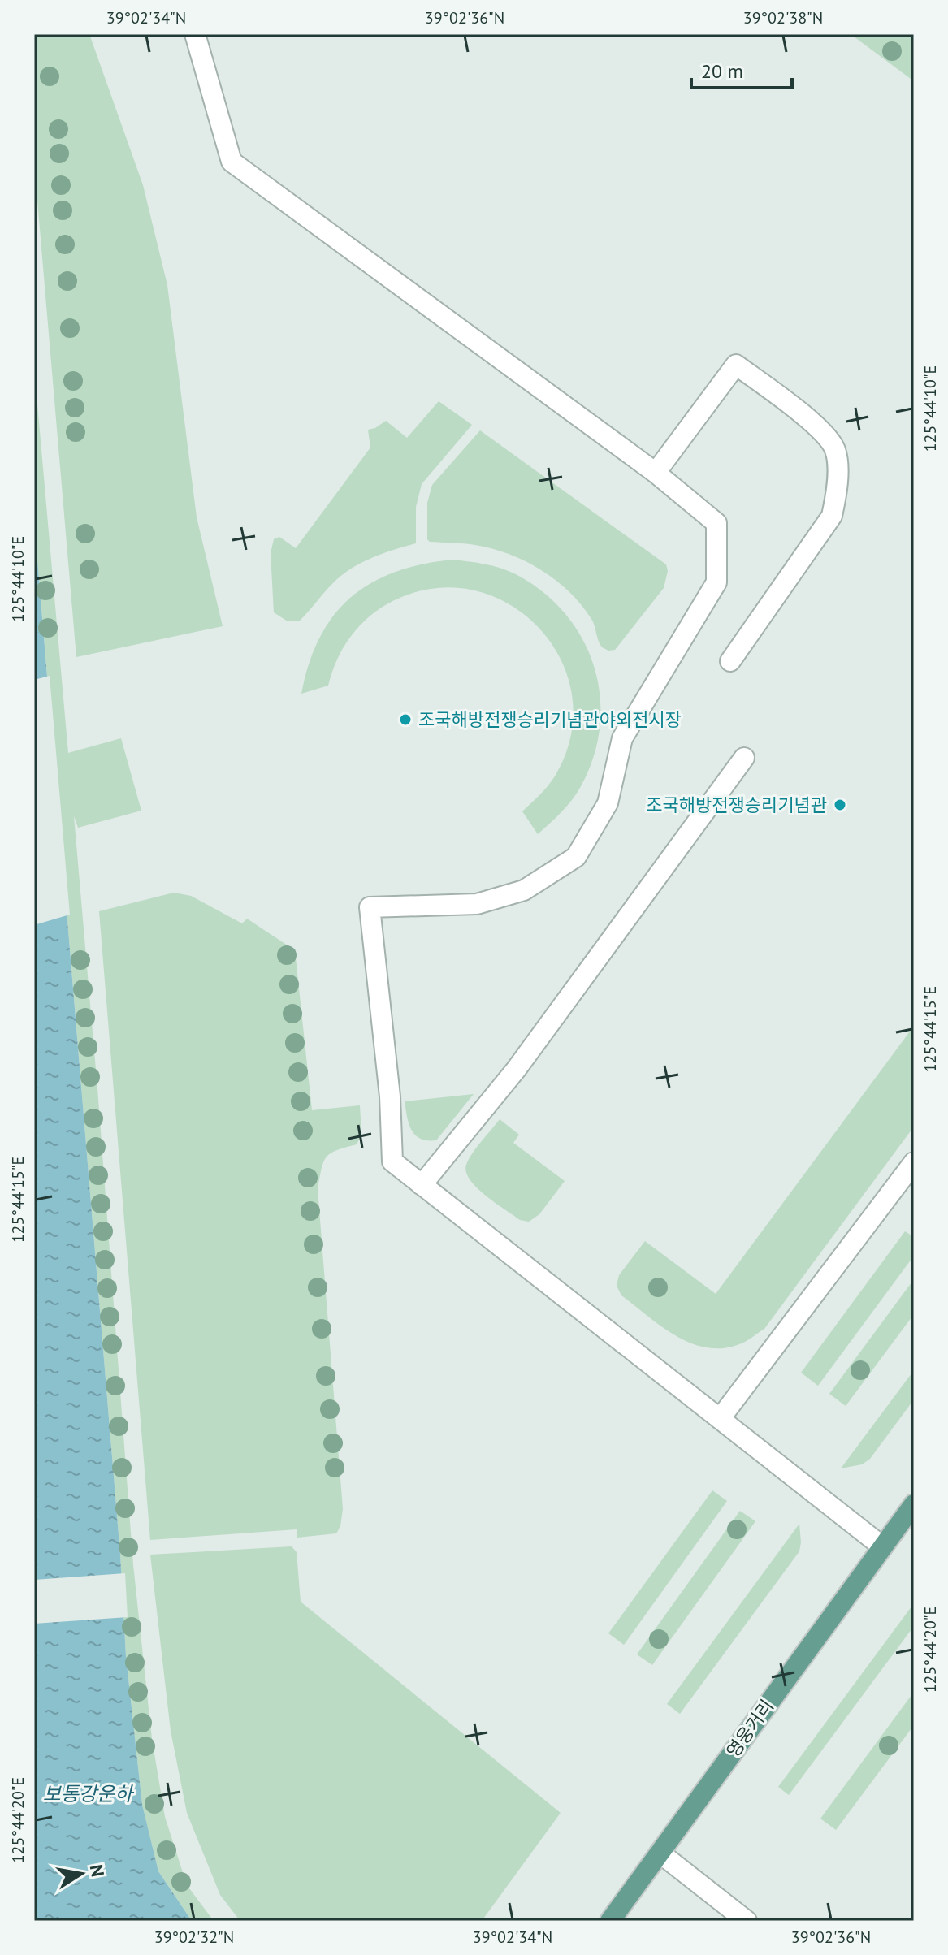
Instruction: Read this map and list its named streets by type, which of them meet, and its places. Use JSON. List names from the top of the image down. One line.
{"streets":{"main road":["영웅거리"]},"water":["보통강운하"],"places":["조국해방전쟁승리기념관야외전시장","조국해방전쟁승리기념관"],"scale_bar":"20 m","north":"right","coordinates":["39°02'34\"N","39°02'36\"N","39°02'38\"N","125°44'10\"E","125°44'15\"E","125°44'20\"E","39°02'32\"N"]}
